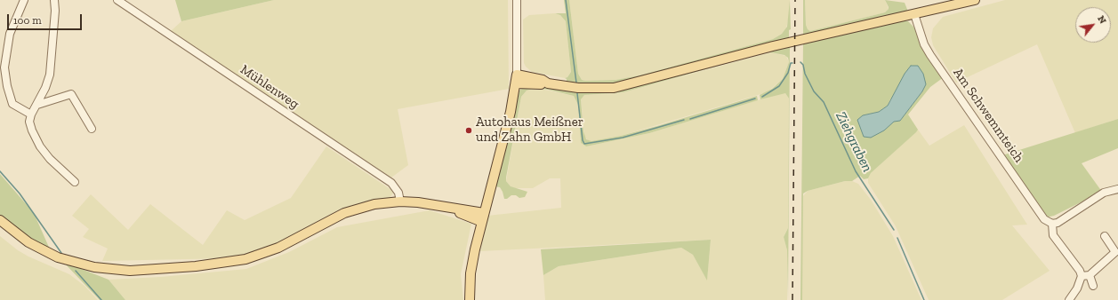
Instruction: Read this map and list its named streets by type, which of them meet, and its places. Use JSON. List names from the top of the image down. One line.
{"streets":{"street":["Mühlenweg","Am Schwemmteich"]},"water":["Ziehgraben"],"places":["Autohaus Meißner und Zahn GmbH"],"scale_bar":"100 m","north":"top right"}
